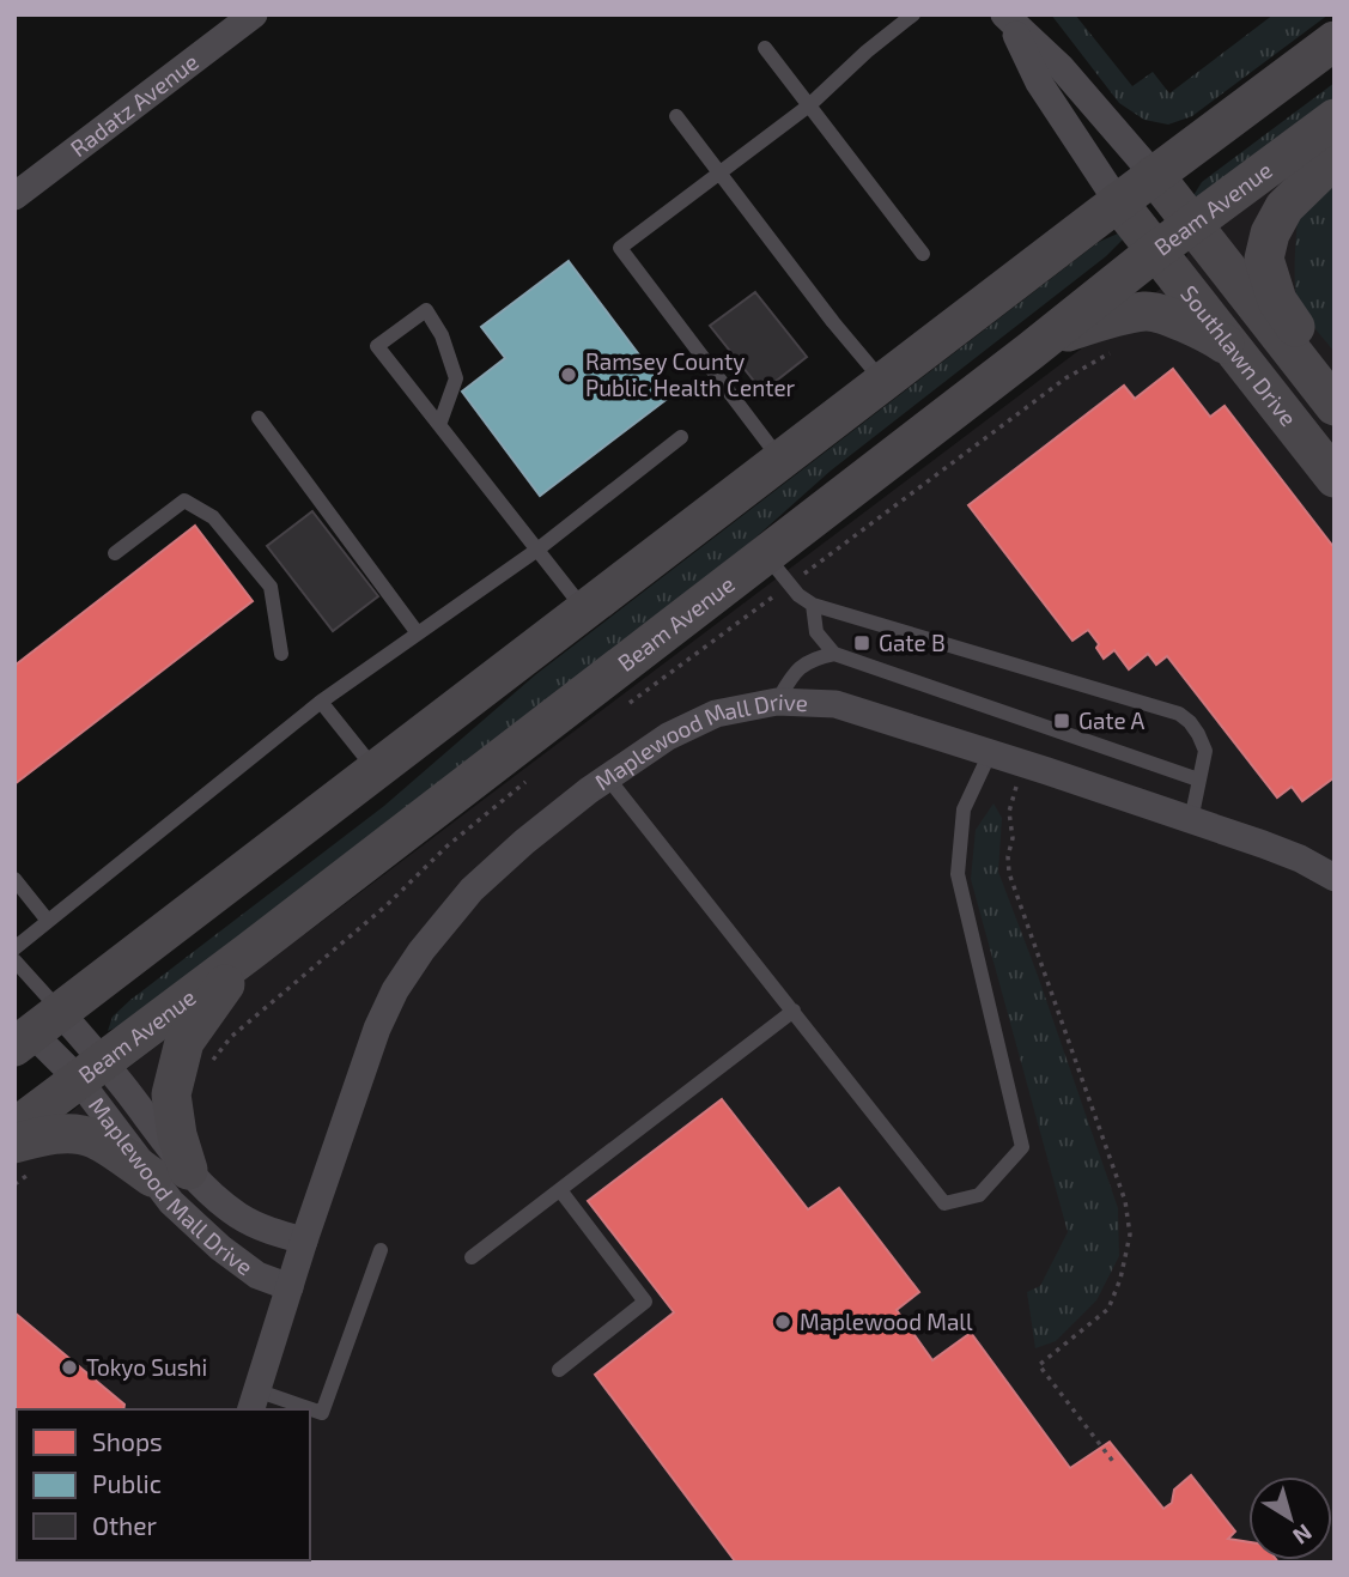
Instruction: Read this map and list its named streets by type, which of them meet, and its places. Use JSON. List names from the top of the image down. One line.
{"streets":{"street":["Radatz Avenue","Beam Avenue","Southlawn Drive","Maplewood Mall Drive"]},"crossings":[["Beam Avenue","Southlawn Drive"],["Beam Avenue","Maplewood Mall Drive"]],"places":{"other":["Ramsey County Public Health Center","Maplewood Mall","Tokyo Sushi"],"transit":["Gate B","Gate A"]},"legend":["Shops","Public","Other"],"north":"bottom right"}
